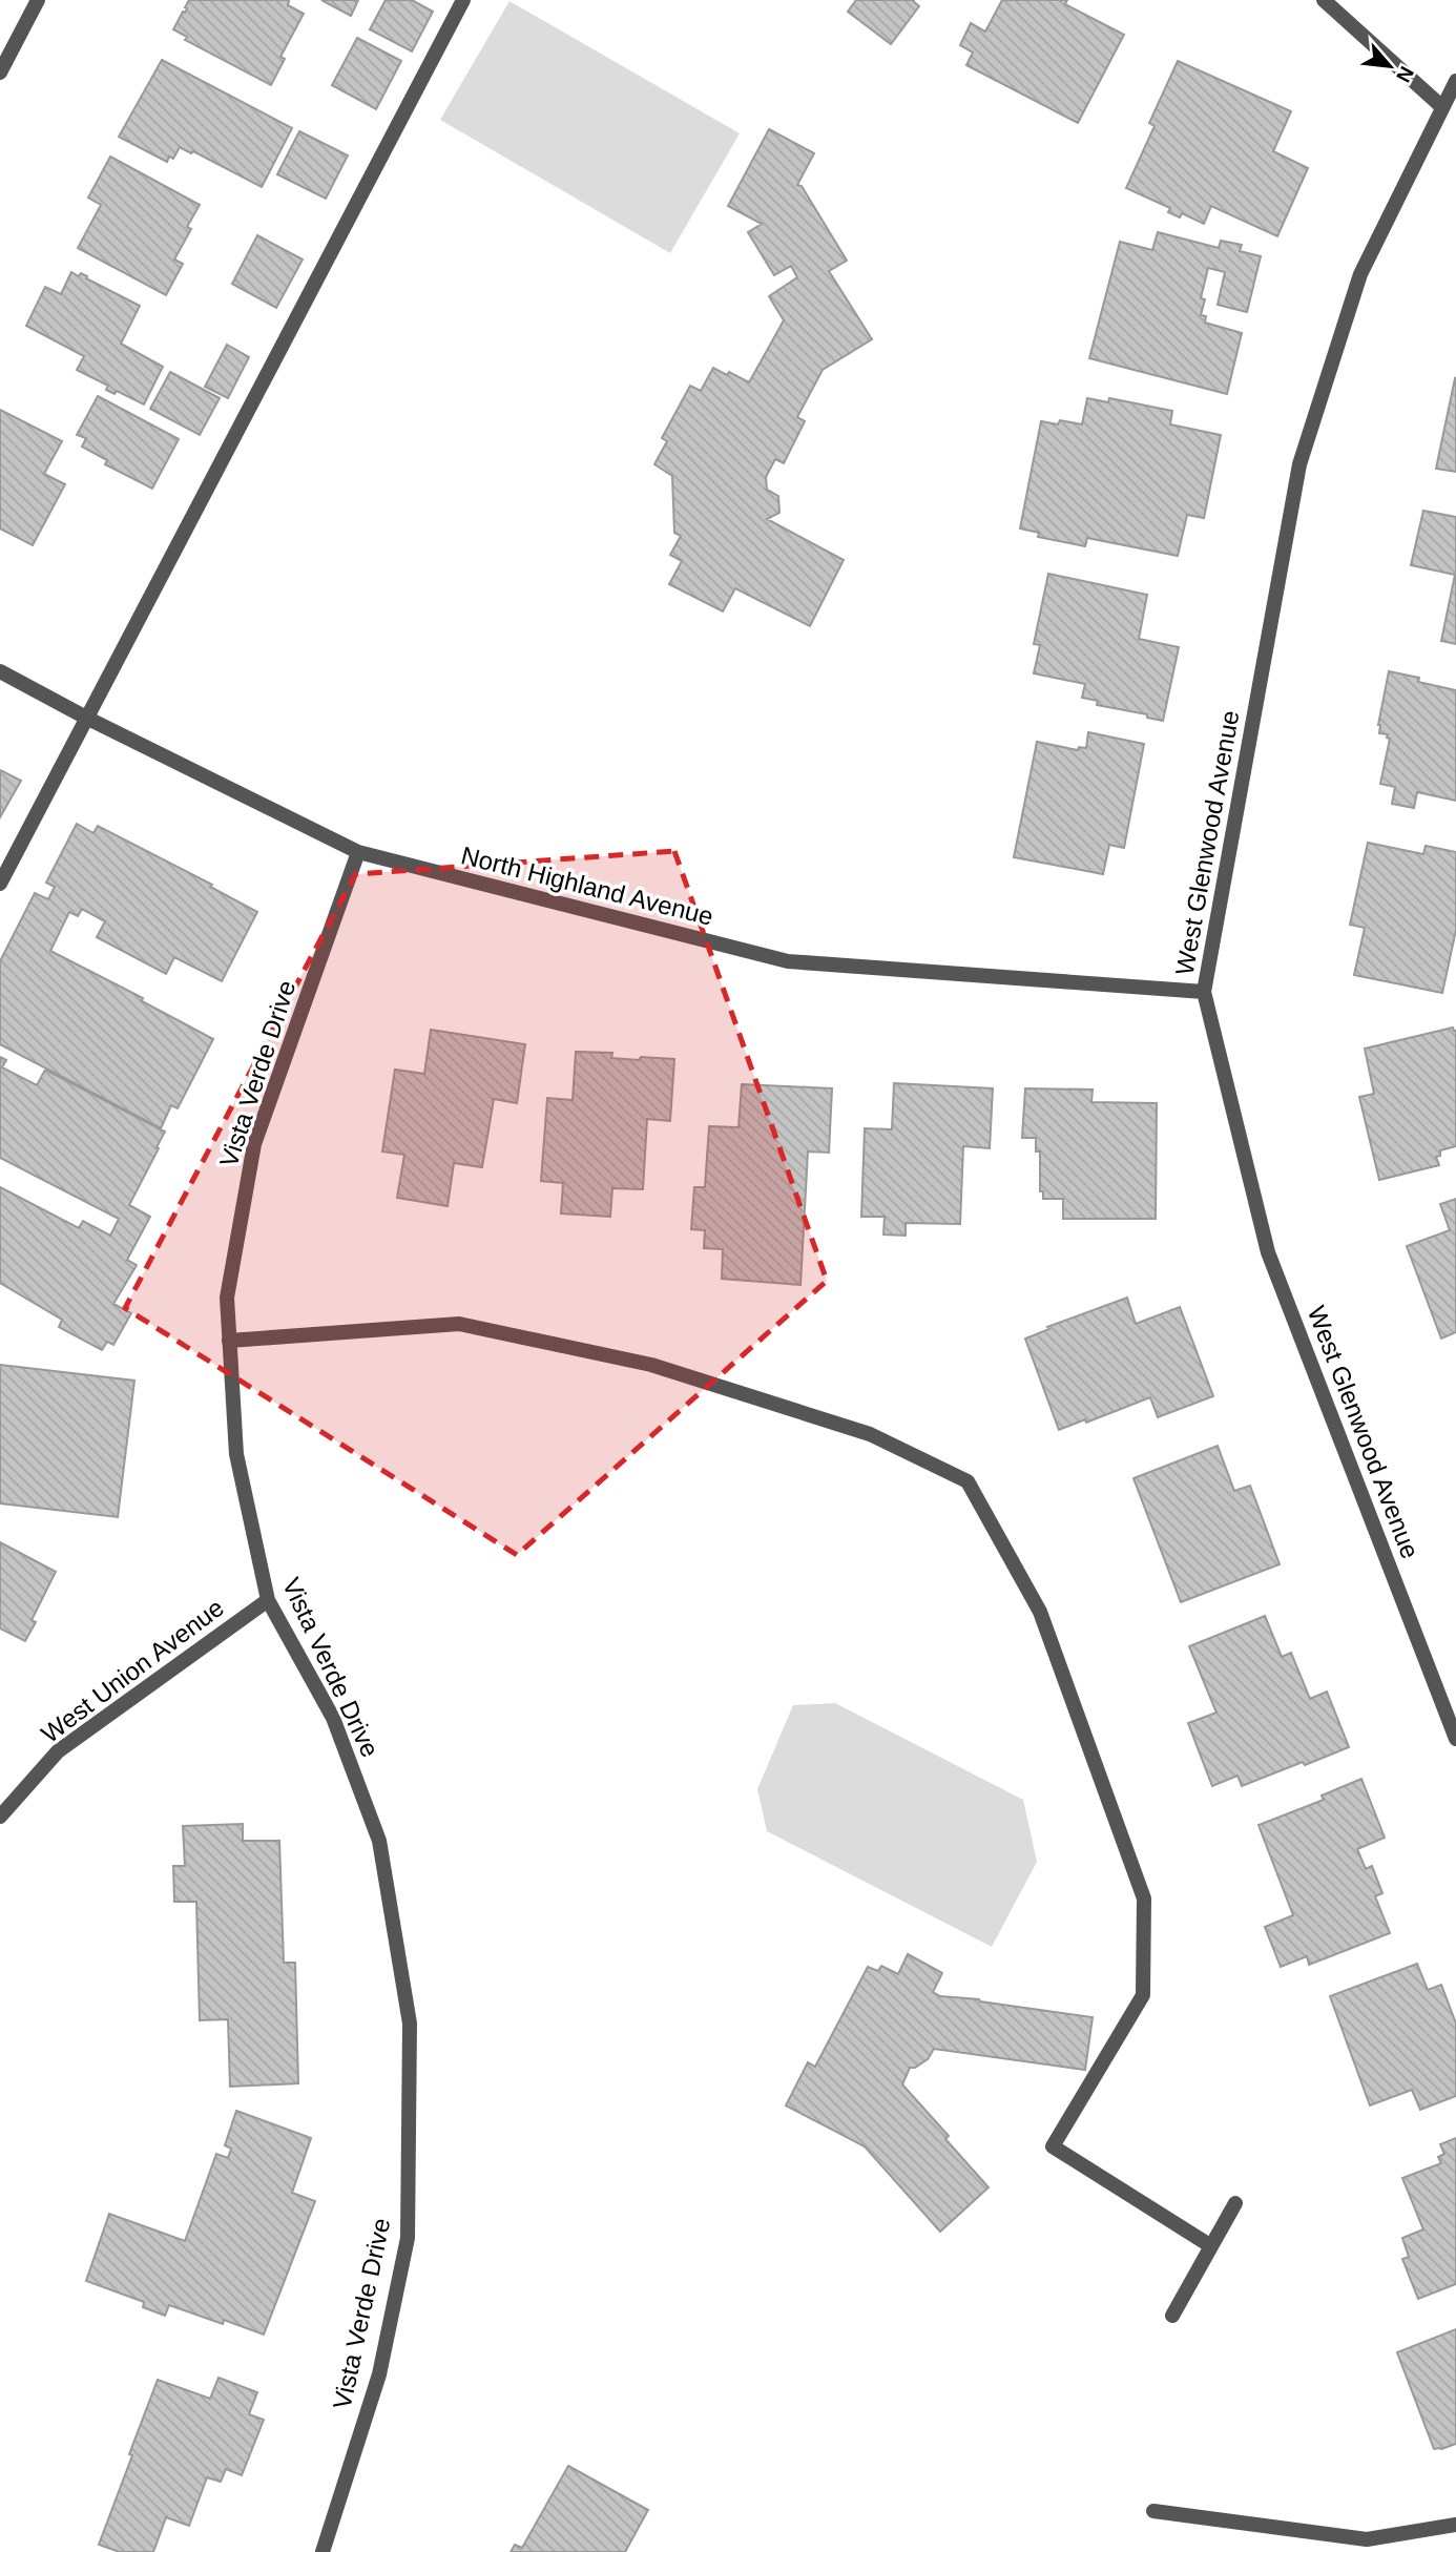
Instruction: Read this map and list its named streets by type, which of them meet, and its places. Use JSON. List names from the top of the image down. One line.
{"streets":{"street":["West Glenwood Avenue","North Highland Avenue","Vista Verde Drive","West Union Avenue"]},"crossings":[["West Glenwood Avenue","North Highland Avenue"],["North Highland Avenue","Vista Verde Drive"],["Vista Verde Drive","West Union Avenue"]],"north":"bottom right"}
